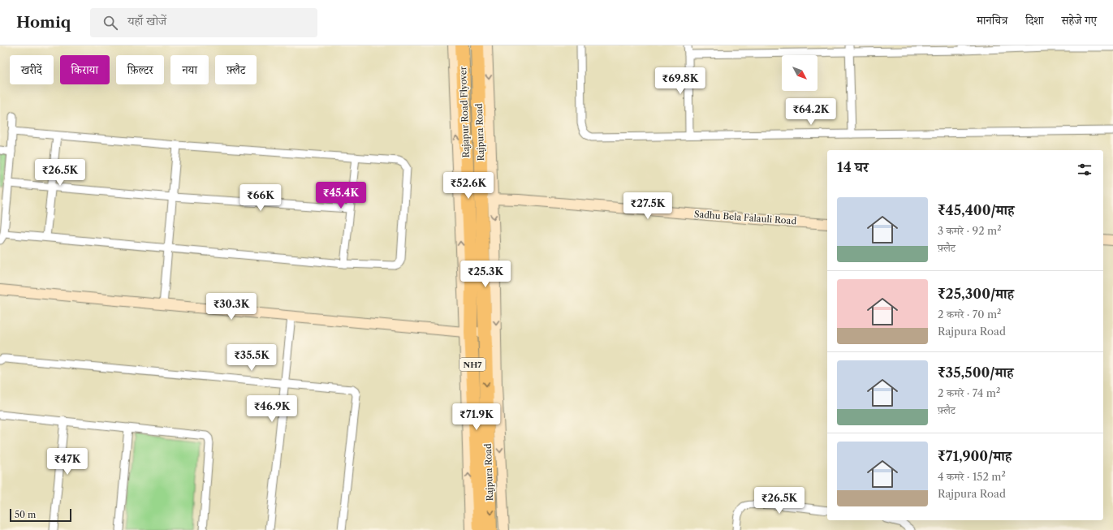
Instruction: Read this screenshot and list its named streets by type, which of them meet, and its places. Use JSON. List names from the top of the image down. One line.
{"streets":{"highway":["Rajapur Road Flyover","Rajpura Road","NH7"],"street":["Sadhu Bela Falauli Road"]},"crossings":[["Rajapur Road Flyover","Rajpura Road"],["Rajapur Road Flyover","Sadhu Bela Falauli Road"],["Rajpura Road","Sadhu Bela Falauli Road"]],"scale_bar":"50 m","north":"bottom right","page":{"header":"Homiq","search":"यहाँ खोजें","nav":["मानचित्र","दिशा","सहेजे गए"],"chip":["खरीदें","किराया","फ़िल्टर","नया","फ़्लैट"],"price":["₹69.8K","₹64.2K","₹26.5K","₹52.6K","₹45.4K","₹66K","₹27.5K","₹25.3K","₹30.3K","₹35.5K","₹46.9K","₹71.9K","₹47K","₹26.5K"],"heading":"14 घर","list":[{"name":"₹45,400/माह","note":"3 कमरे · 92 m² · फ़्लैट"},{"name":"₹25,300/माह","note":"2 कमरे · 70 m² · Rajpura Road"},{"name":"₹35,500/माह","note":"2 कमरे · 74 m² · फ़्लैट"},{"name":"₹71,900/माह","note":"4 कमरे · 152 m² · Rajpura Road"}],"scale":"50 m"}}
